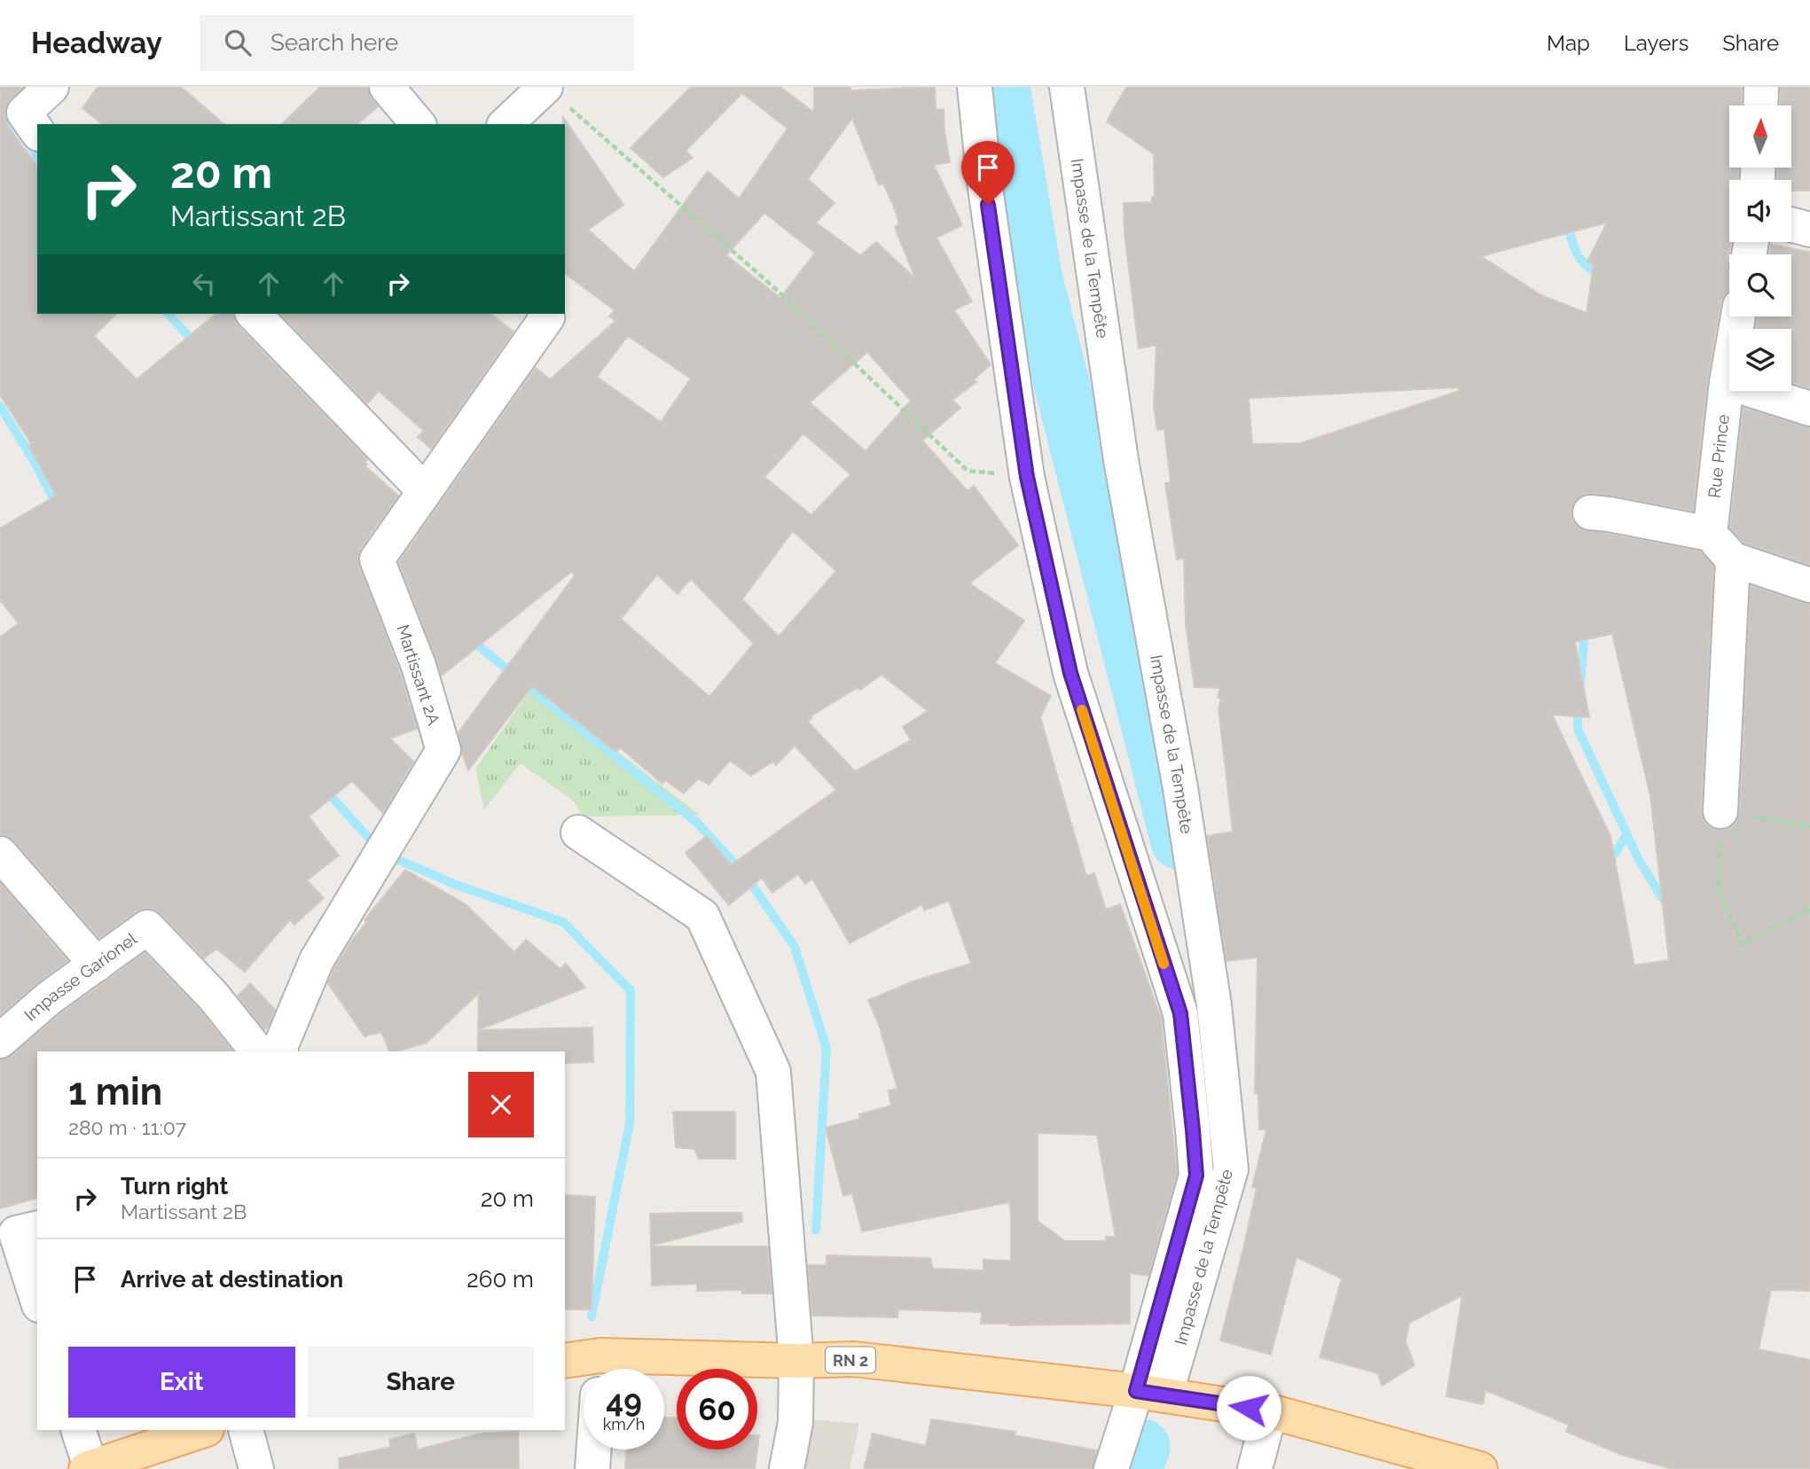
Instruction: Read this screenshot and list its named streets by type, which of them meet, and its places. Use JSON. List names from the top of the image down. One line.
{"streets":{"main road":["RN 2"],"street":["Impasse de la Tempête","Rue Prince","Martissant 2A","Impasse Garionel"]},"crossings":[["Impasse de la Tempête","RN 2"]],"north":"top","page":{"header":"Headway","search":"Search here","nav":["Map","Layers","Share"],"turn":["20 m","Martissant 2B"],"heading":["1 min","280 m · 11:07"],"list":[{"name":"Turn right","note":"Martissant 2B","value":"20 m"},{"name":"Arrive at destination","value":"260 m"}],"buttons":["Exit","Share"],"speed":"49 km/h","limit":"60"}}
